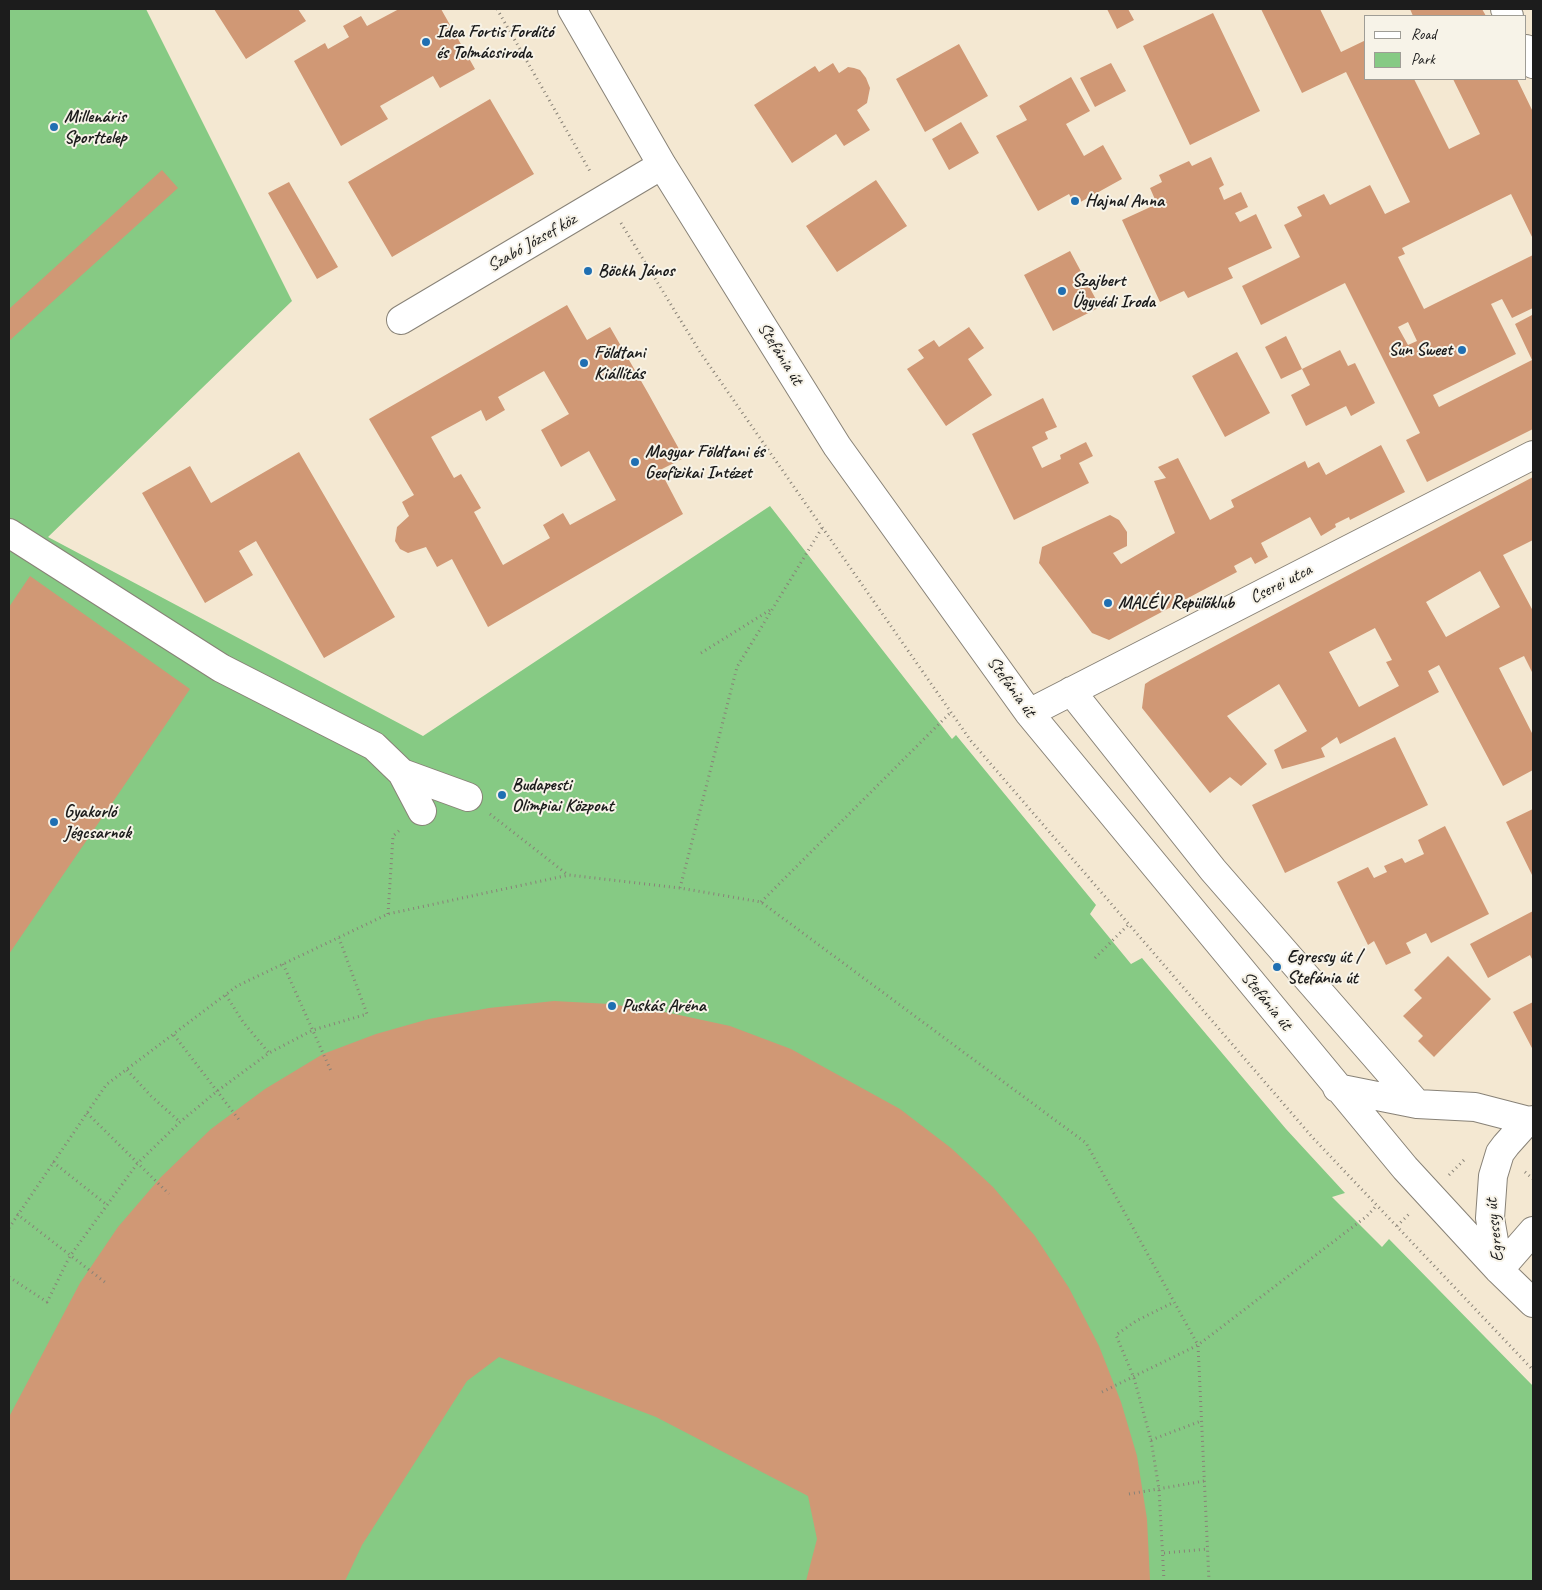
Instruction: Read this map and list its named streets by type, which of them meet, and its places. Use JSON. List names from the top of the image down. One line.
{"streets":{"street":["Szabó József köz","Stefánia út","Cserei utca","Egressy út"]},"crossings":[["Szabó József köz","Stefánia út"],["Stefánia út","Cserei utca"],["Stefánia út","Egressy út"]],"places":["Idea Fortis Fordító és Tolmácsiroda","Millenáris Sporttelep","Hajnal Anna","Böckh János","Szajbert Ügyvédi Iroda","Sun Sweet","Földtani Kiállítás","Magyar Földtani és Geofizikai Intézet","MALÉV Repülőklub","Budapesti Olimpiai Központ","Gyakorló Jégcsarnok","Egressy út / Stefánia út","Puskás Aréna"],"legend":["Road","Park"]}
